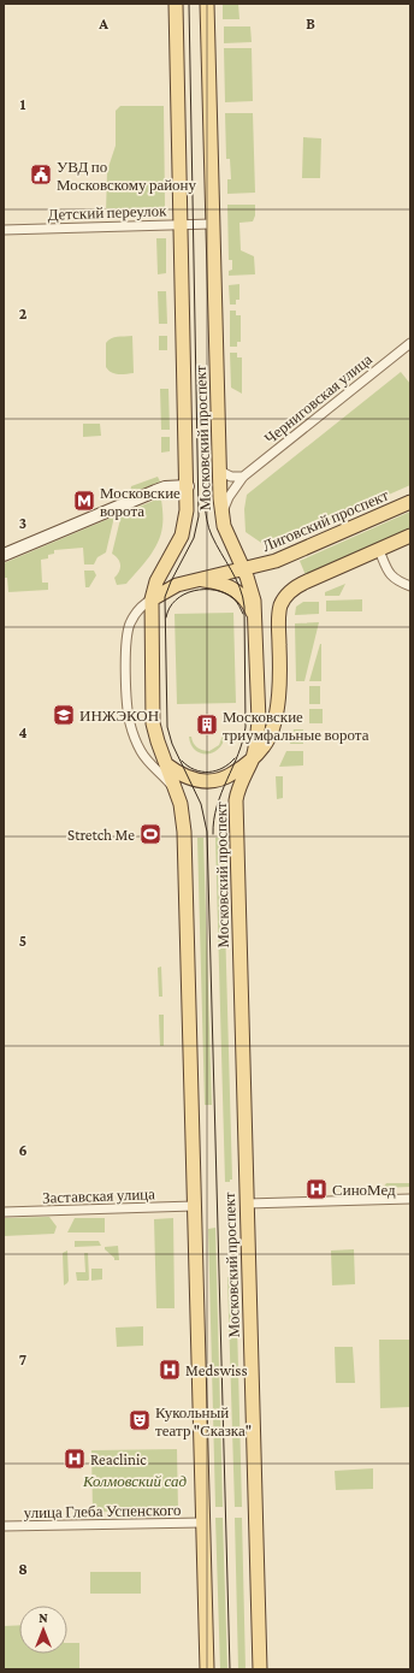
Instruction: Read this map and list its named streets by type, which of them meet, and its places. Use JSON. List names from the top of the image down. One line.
{"streets":{"main road":["Московский проспект","Лиговский проспект"],"street":["Детский переулок","Черниговская улица","Заставская улица","улица Глеба Успенского"]},"crossings":[["Детский переулок","Московский проспект"],["Черниговская улица","Московский проспект"],["Московский проспект","Лиговский проспект"],["Московский проспект","Заставская улица"],["Московский проспект","улица Глеба Успенского"]],"parks":["Колмовский сад"],"places":{"public building":["УВД по Московскому району"],"metro station":["Московские ворота"],"school or university":["ИНЖЭКОН"],"building":["Московские триумфальные ворота"],"sports":["Stretch Me"],"hospital":["СиноМед","Medswiss","Reaclinic"],"theatre":["Кукольный театр \"Сказка\""]},"north":"top","grid":{"columns":["A","B"],"rows":["1","2","3","4","5","6","7","8"]}}
